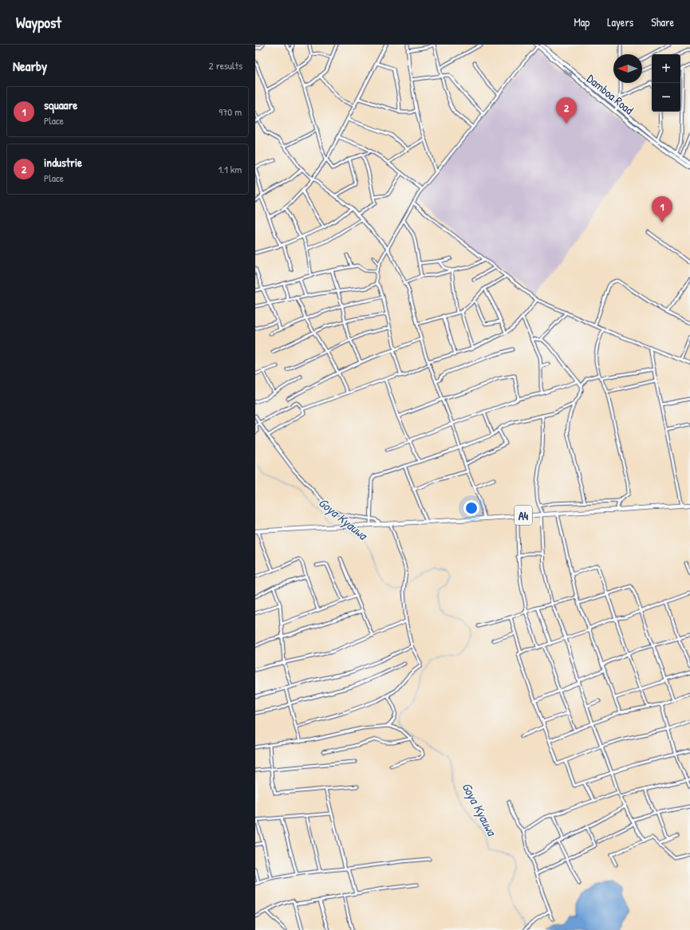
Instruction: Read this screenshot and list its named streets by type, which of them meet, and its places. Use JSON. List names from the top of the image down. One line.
{"streets":{"highway":["A4"],"main road":["Damboa Road"]},"water":["Goya Kyauwa"],"north":"left","page":{"header":"Waypost","nav":["Map","Layers","Share"],"heading":["Nearby","2 results"],"map_buttons":["+","−"],"list":[{"mark":"1","name":"squaare","note":"Place","value":"970 m"},{"mark":"2","name":"industrie","note":"Place","value":"1.1 km"}],"pins":["2","1"]}}
